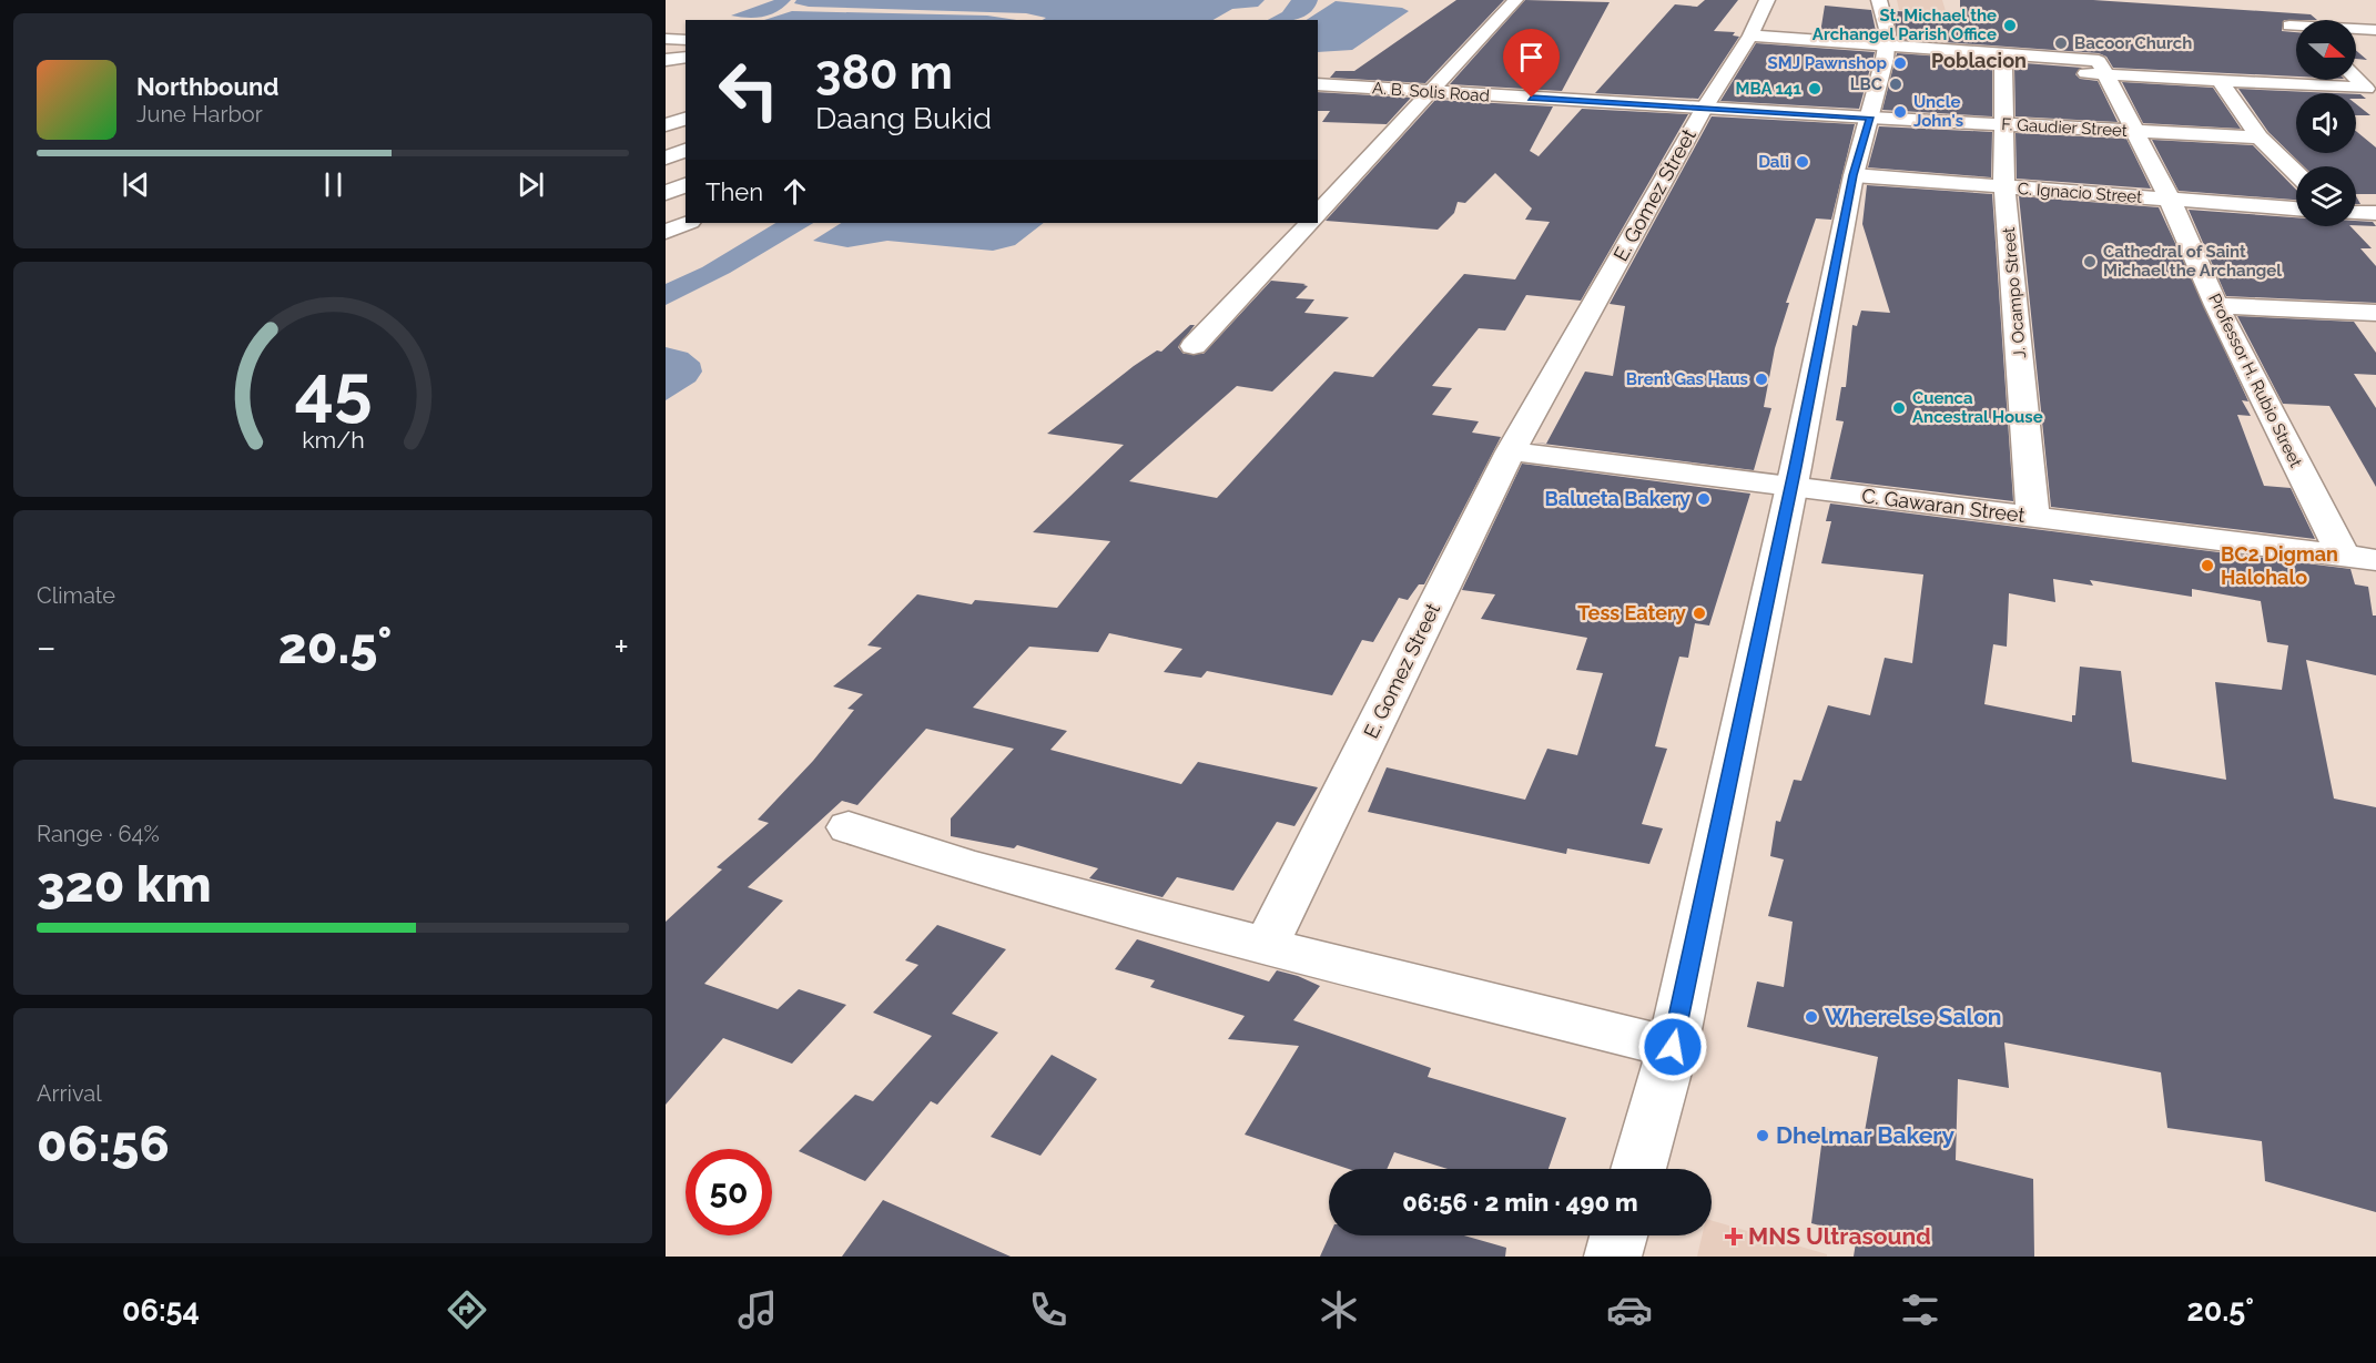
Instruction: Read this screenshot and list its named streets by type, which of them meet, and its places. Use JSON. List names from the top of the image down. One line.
{"streets":{"street":["A. B. Solis Road","F. Gaudier Street","C. Ignacio Street","E. Gomez Street","J. Ocampo Street","Professor H. Rubio Street","C. Gawaran Street"]},"crossings":[["A. B. Solis Road","F. Gaudier Street"],["A. B. Solis Road","E. Gomez Street"],["F. Gaudier Street","J. Ocampo Street"],["F. Gaudier Street","Professor H. Rubio Street"],["C. Ignacio Street","J. Ocampo Street"],["C. Ignacio Street","Professor H. Rubio Street"],["E. Gomez Street","C. Gawaran Street"],["J. Ocampo Street","C. Gawaran Street"],["Professor H. Rubio Street","C. Gawaran Street"]],"districts":["Poblacion"],"places":{"other":["St. Michael the Archangel Parish Office","Bacoor Church","SMJ Pawnshop","LBC","MBA 141","Uncle John's","Dali","Cathedral of Saint Michael the Archangel","Brent Gas Haus","Cuenca Ancestral House","Balueta Bakery","BC2 Digman Halohalo","Tess Eatery","Wherelse Salon","Dhelmar Bakery"],"health":["MNS Ultrasound"]},"north":"right","page":{"turn":["380 m","Daang Bukid"],"song":["Northbound","June Harbor"],"then":"Then","tile":["Climate",["Range · 64%","320 km"],["Arrival","06:56"]],"heat":["−","20.5°","+"],"limit":"50","trip":"06:56 · 2 min · 490 m","tabs":["06:54","20.5°"],"gauge":["45","km/h"]}}
